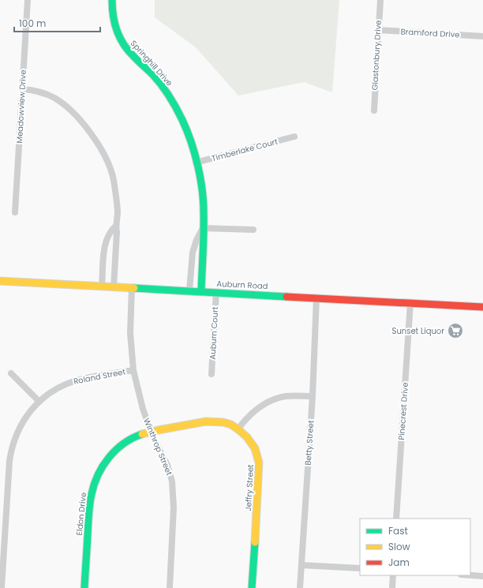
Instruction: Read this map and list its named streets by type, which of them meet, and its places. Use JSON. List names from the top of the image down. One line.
{"streets":{"street":["Bramford Drive","Glastonbury Drive","Springhill Drive","Meadowview Drive","Timberlake Court","Auburn Road","Auburn Court","Roland Street","Pinecrest Drive","Betty Street","Winthrop Street","Jeffry Street","Eldon Drive"]},"crossings":[["Bramford Drive","Glastonbury Drive"],["Springhill Drive","Timberlake Court"],["Springhill Drive","Auburn Road"],["Auburn Road","Auburn Court"],["Auburn Road","Pinecrest Drive"],["Auburn Road","Betty Street"],["Auburn Road","Winthrop Street"],["Roland Street","Winthrop Street"],["Winthrop Street","Jeffry Street"],["Winthrop Street","Eldon Drive"],["Jeffry Street","Eldon Drive"]],"places":{"supermarket":["Sunset Liquor"]},"legend":["Fast","Slow","Jam"],"scale_bar":"100 m"}
